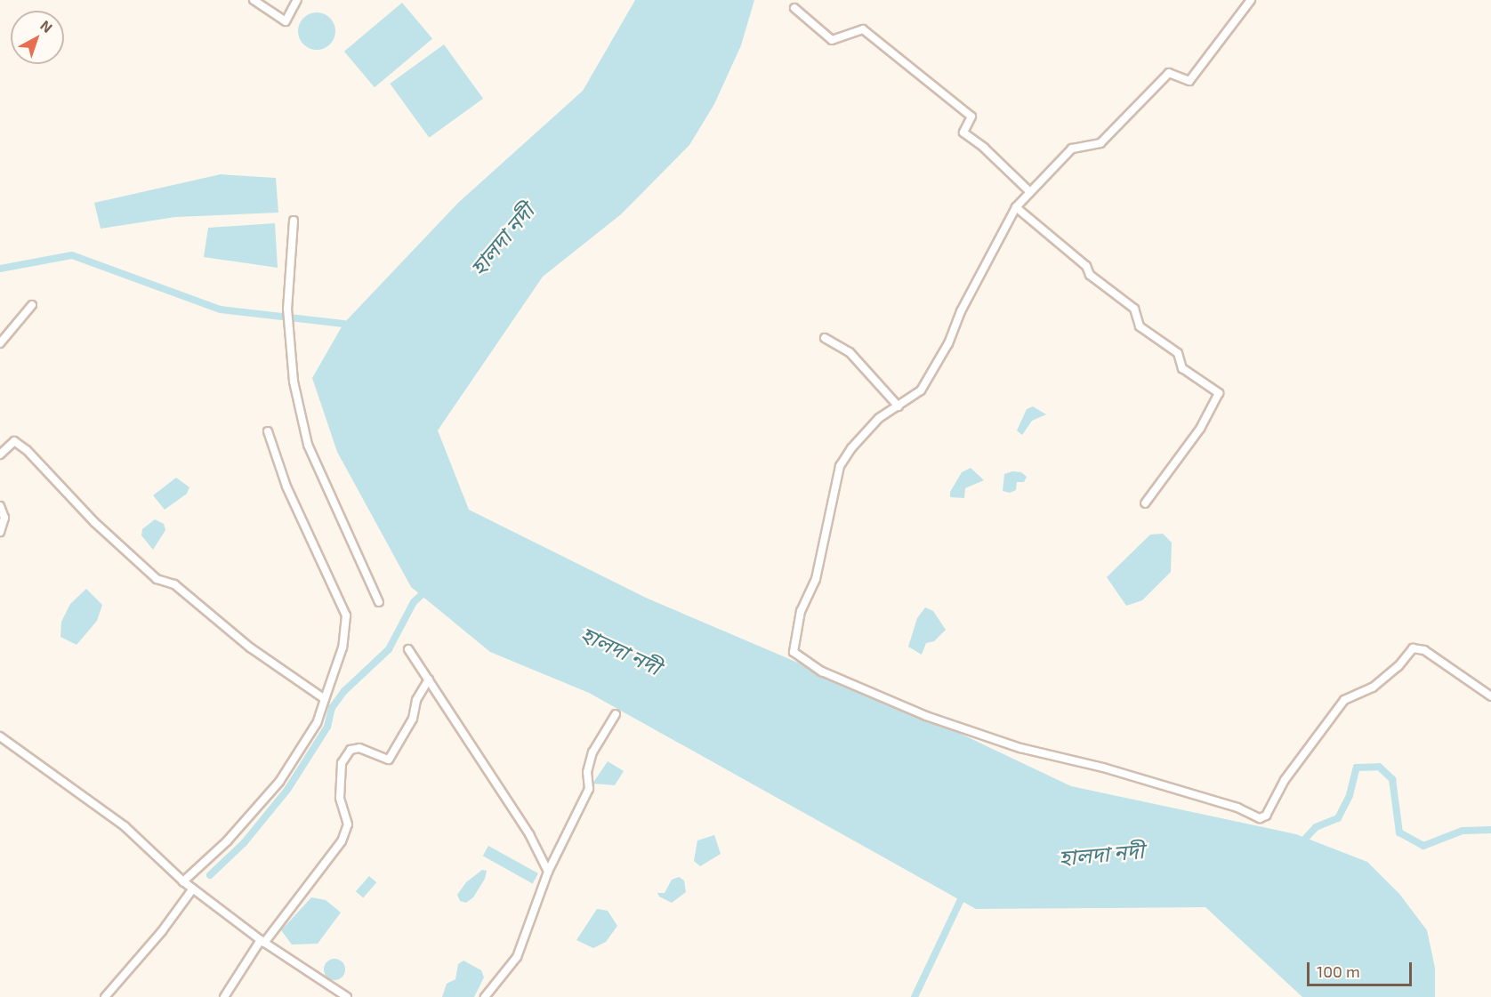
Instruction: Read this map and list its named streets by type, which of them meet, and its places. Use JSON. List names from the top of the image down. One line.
{"water":["হালদা নদী"],"scale_bar":"100 m","north":"top right"}
